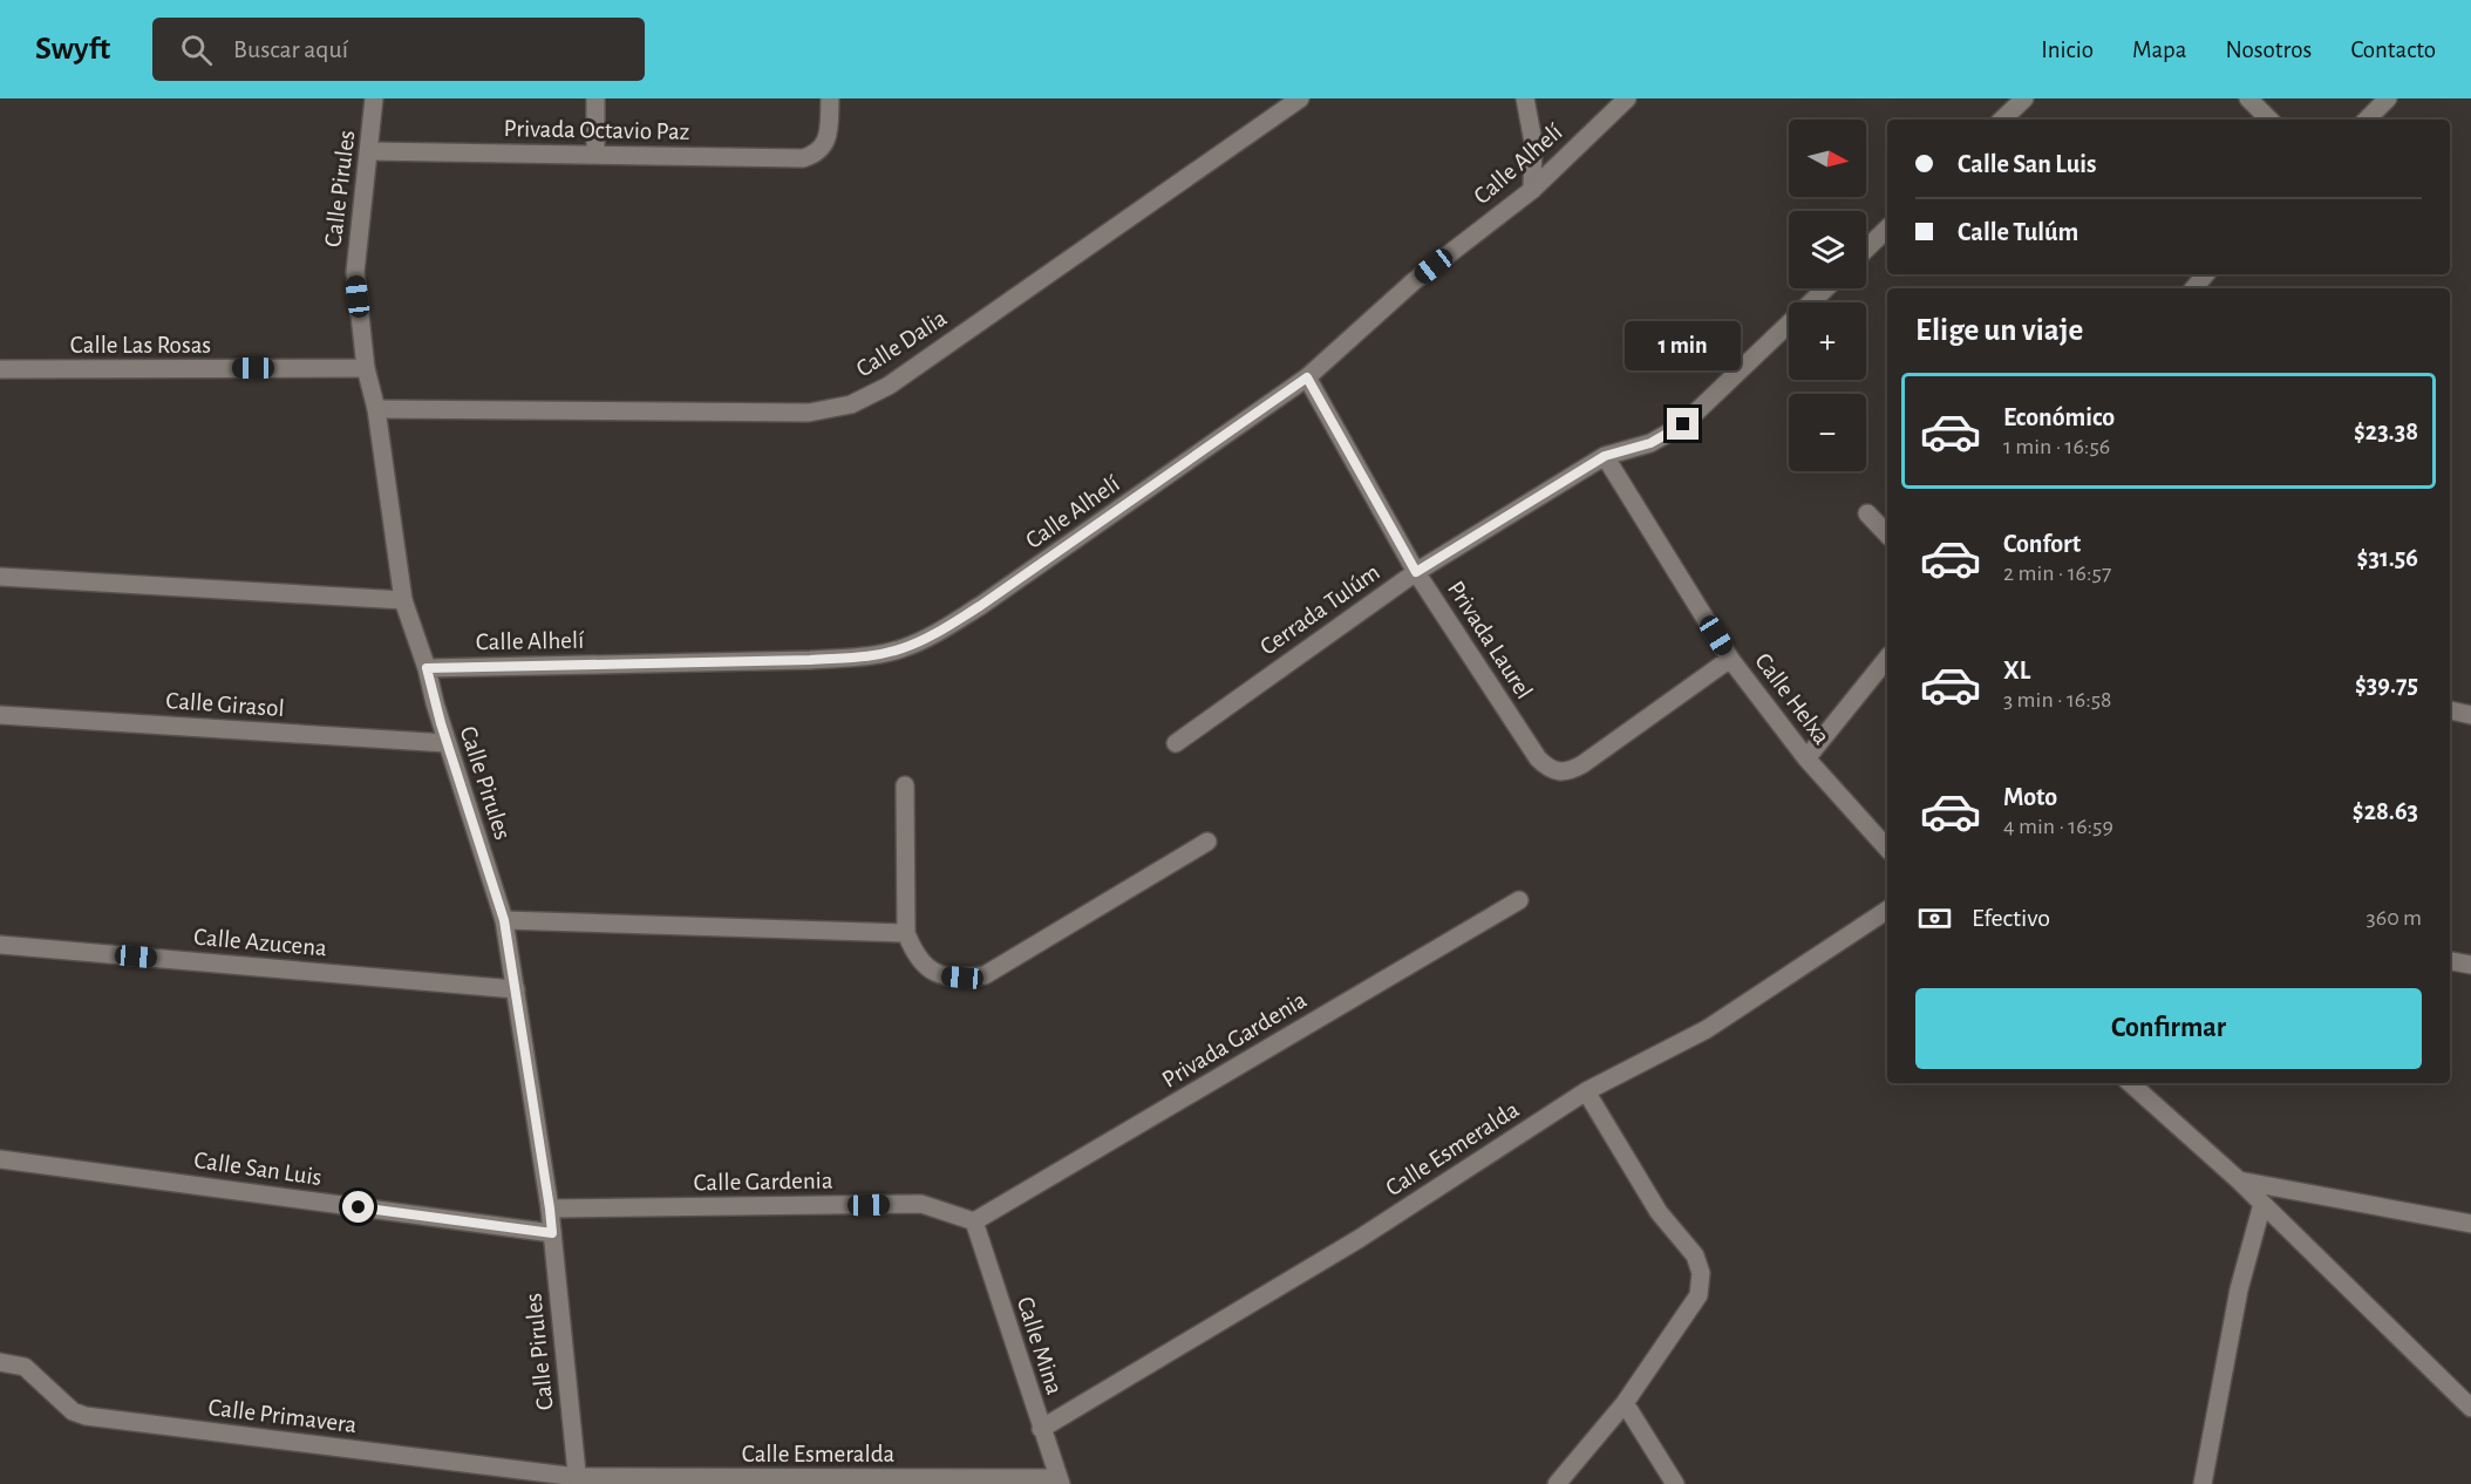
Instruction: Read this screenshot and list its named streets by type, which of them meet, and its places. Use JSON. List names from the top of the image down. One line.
{"streets":{"street":["Privada Octavio Paz","Calle Alhelí","Calle Pirules","Calle Dalia","Calle Las Rosas","Cerrada Tulúm","Privada Laurel","Calle Helxa","Calle Girasol","Calle Azucena","Privada Gardenia","Calle Esmeralda","Calle San Luis","Calle Gardenia","Calle Mina","Calle Primavera"]},"crossings":[["Privada Octavio Paz","Calle Pirules"],["Calle Alhelí","Calle Pirules"],["Calle Alhelí","Privada Laurel"],["Calle Pirules","Calle Dalia"],["Calle Pirules","Calle Las Rosas"],["Calle Pirules","Calle Girasol"],["Calle Pirules","Calle Azucena"],["Calle Pirules","Calle Esmeralda"],["Calle Pirules","Calle San Luis"],["Calle Pirules","Calle Gardenia"],["Calle Pirules","Calle Primavera"],["Cerrada Tulúm","Privada Laurel"],["Cerrada Tulúm","Calle Helxa"],["Privada Laurel","Calle Helxa"],["Privada Gardenia","Calle Gardenia"],["Privada Gardenia","Calle Mina"],["Calle Esmeralda","Calle Mina"],["Calle Esmeralda","Calle Primavera"],["Calle Gardenia","Calle Mina"]],"north":"right","page":{"header":"Swyft","search":"Buscar aquí","nav":["Inicio","Mapa","Nosotros","Contacto"],"map_buttons":["+","−"],"banner":["Calle San Luis","Calle Tulúm"],"heading":"Elige un viaje","bubble":"1 min","list":[{"name":"Económico","note":"1 min · 16:56","value":"$23.38"},{"name":"Confort","note":"2 min · 16:57","value":"$31.56"},{"name":"XL","note":"3 min · 16:58","value":"$39.75"},{"name":"Moto","note":"4 min · 16:59","value":"$28.63"}],"pay":["Efectivo","360 m"],"buttons":"Confirmar"}}
